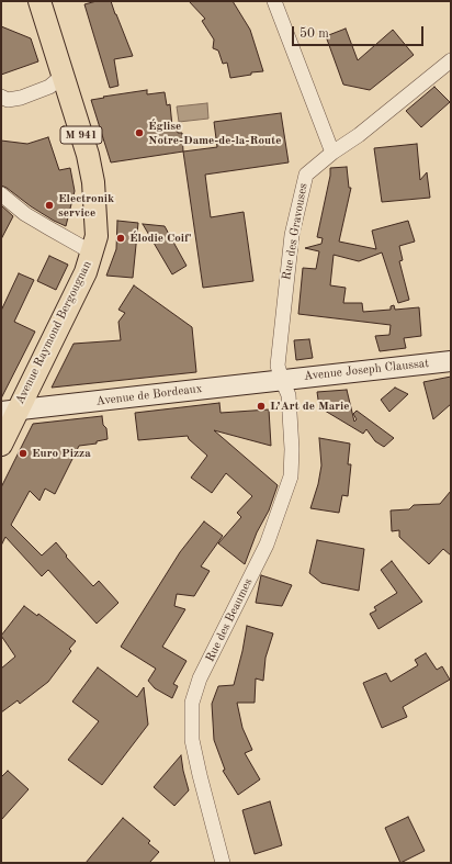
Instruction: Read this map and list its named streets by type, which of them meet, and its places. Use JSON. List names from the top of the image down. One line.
{"streets":{"main road":["M 941","Avenue Raymond Bergougnan","Avenue Joseph Claussat","Avenue de Bordeaux"],"street":["Rue des Gravouses","Rue des Beaumes"]},"crossings":[["M 941","Avenue Raymond Bergougnan"],["M 941","Avenue de Bordeaux"],["Rue des Gravouses","Avenue Joseph Claussat"],["Rue des Gravouses","Avenue de Bordeaux"],["Rue des Gravouses","Rue des Beaumes"],["Avenue Raymond Bergougnan","Avenue de Bordeaux"],["Avenue Joseph Claussat","Avenue de Bordeaux"],["Avenue Joseph Claussat","Rue des Beaumes"],["Avenue de Bordeaux","Rue des Beaumes"]],"places":["Église Notre-Dame-de-la-Route","Electronik service","Élodie Coif'","L’Art de Marie","Euro Pizza"],"scale_bar":"50 m"}
